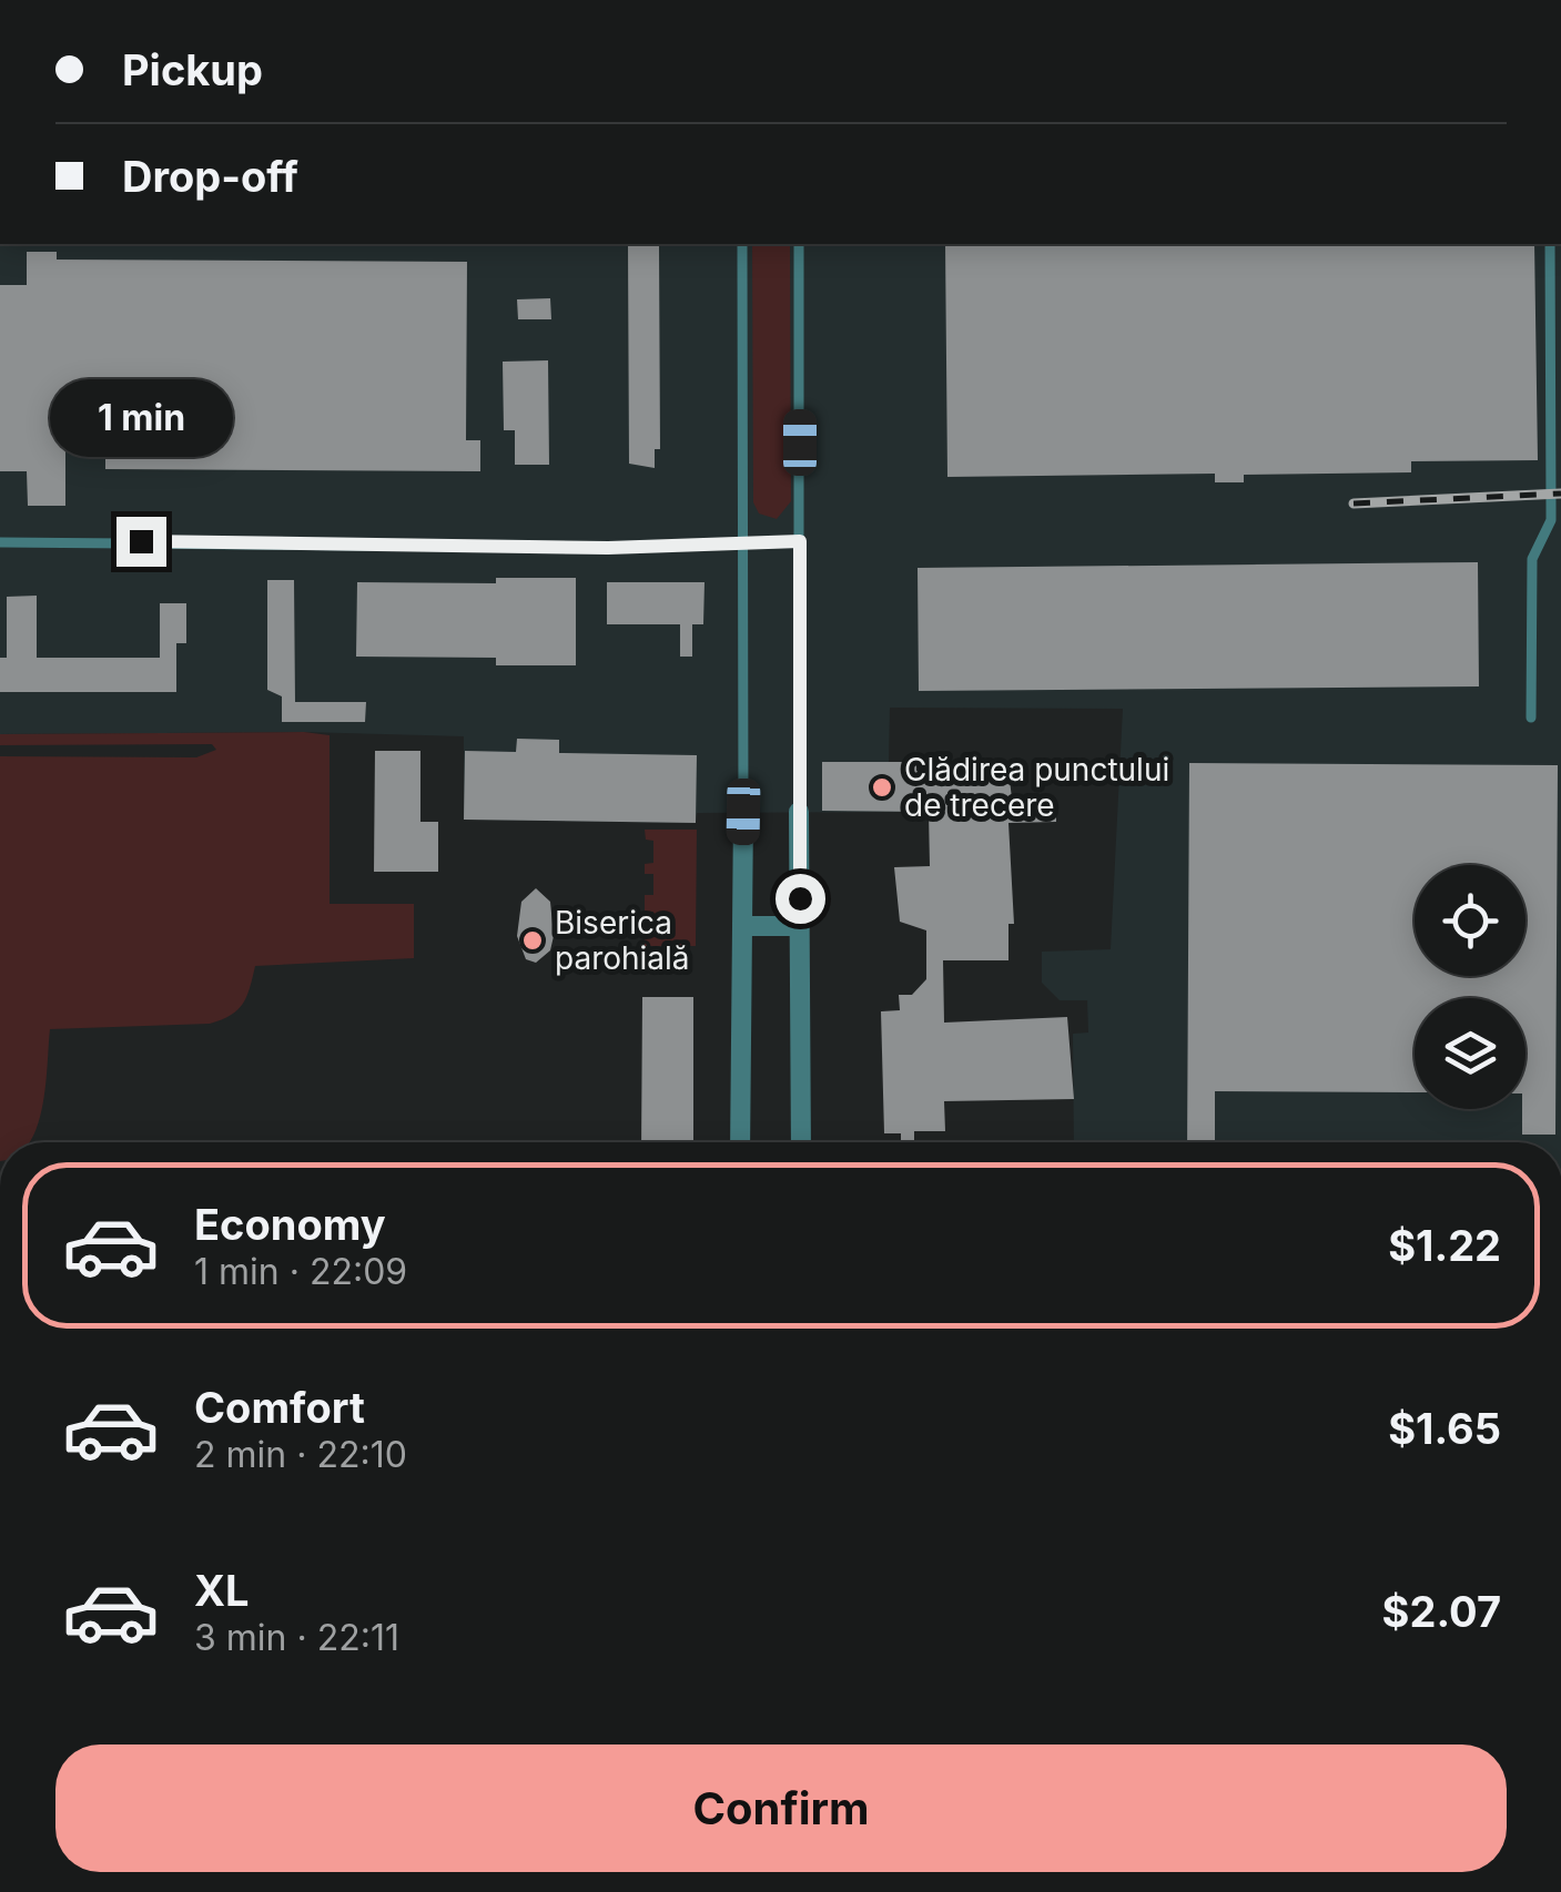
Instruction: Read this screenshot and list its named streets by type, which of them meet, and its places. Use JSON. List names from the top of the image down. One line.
{"places":["Clădirea punctului de trecere","Biserica parohială"],"page":{"banner":["Pickup","Drop-off"],"bubble":"1 min","list":[{"name":"Economy","note":"1 min · 22:09","value":"$1.22"},{"name":"Comfort","note":"2 min · 22:10","value":"$1.65"},{"name":"XL","note":"3 min · 22:11","value":"$2.07"}],"buttons":"Confirm"}}
